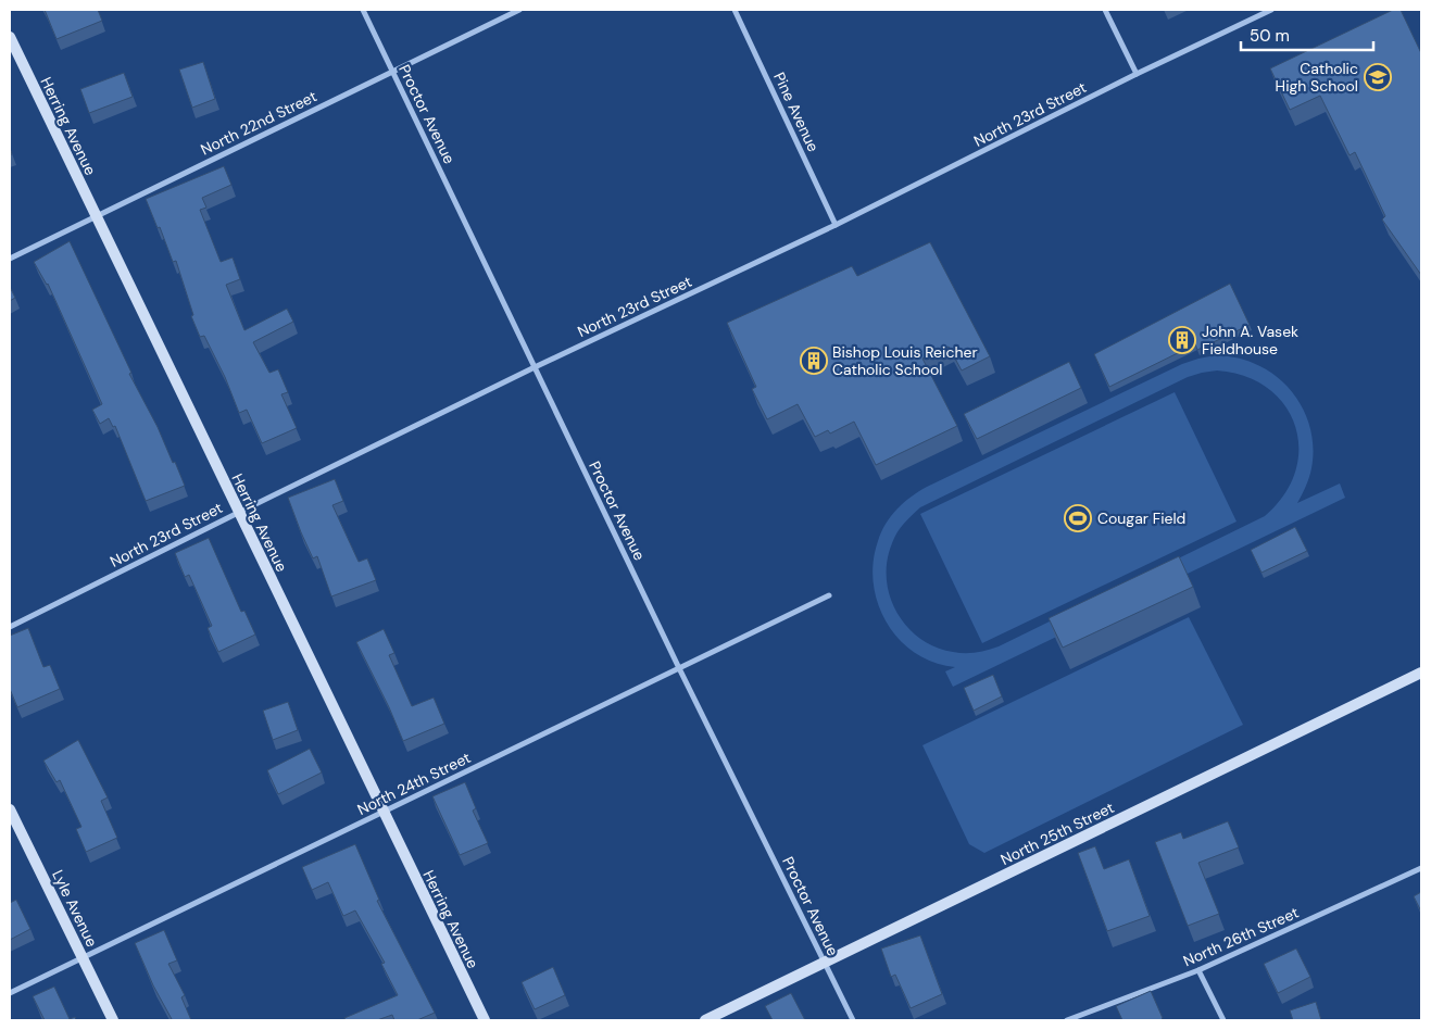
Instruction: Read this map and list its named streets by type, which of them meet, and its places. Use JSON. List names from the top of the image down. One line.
{"streets":{"main road":["Herring Avenue","North 25th Street","Lyle Avenue"],"street":["Pine Avenue","Proctor Avenue","North 23rd Street","North 22nd Street","North 24th Street","North 26th Street"]},"crossings":[["Pine Avenue","North 23rd Street"],["Proctor Avenue","North 23rd Street"],["Proctor Avenue","North 22nd Street"],["Proctor Avenue","North 24th Street"],["Proctor Avenue","North 25th Street"],["North 23rd Street","Herring Avenue"],["North 22nd Street","Herring Avenue"],["Herring Avenue","North 24th Street"],["North 24th Street","Lyle Avenue"]],"places":{"school or university":["Catholic High School"],"building":["John A. Vasek Fieldhouse","Bishop Louis Reicher Catholic School"],"sports":["Cougar Field"]},"scale_bar":"50 m"}
